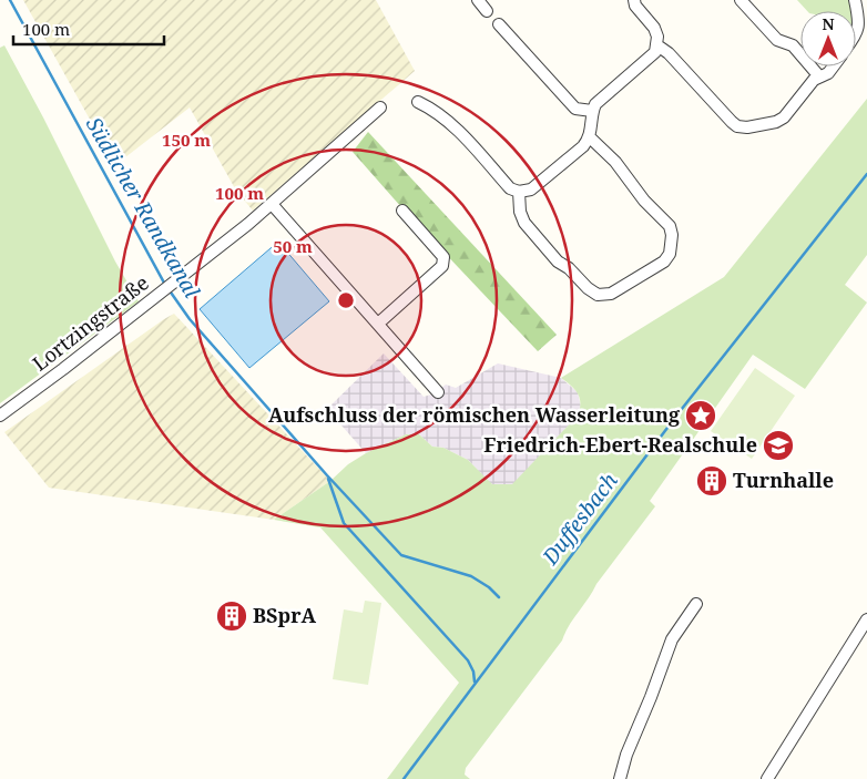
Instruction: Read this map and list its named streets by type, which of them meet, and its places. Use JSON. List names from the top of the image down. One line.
{"streets":{"street":["Lortzingstraße"]},"water":["Südlicher Randkanal","Duffesbach"],"places":{"place":["Aufschluss der römischen Wasserleitung"],"school or university":["Friedrich-Ebert-Realschule"],"building":["Turnhalle","BSprA"]},"scale_bar":"100 m","north":"top","rings":["150 m","100 m","50 m"]}
